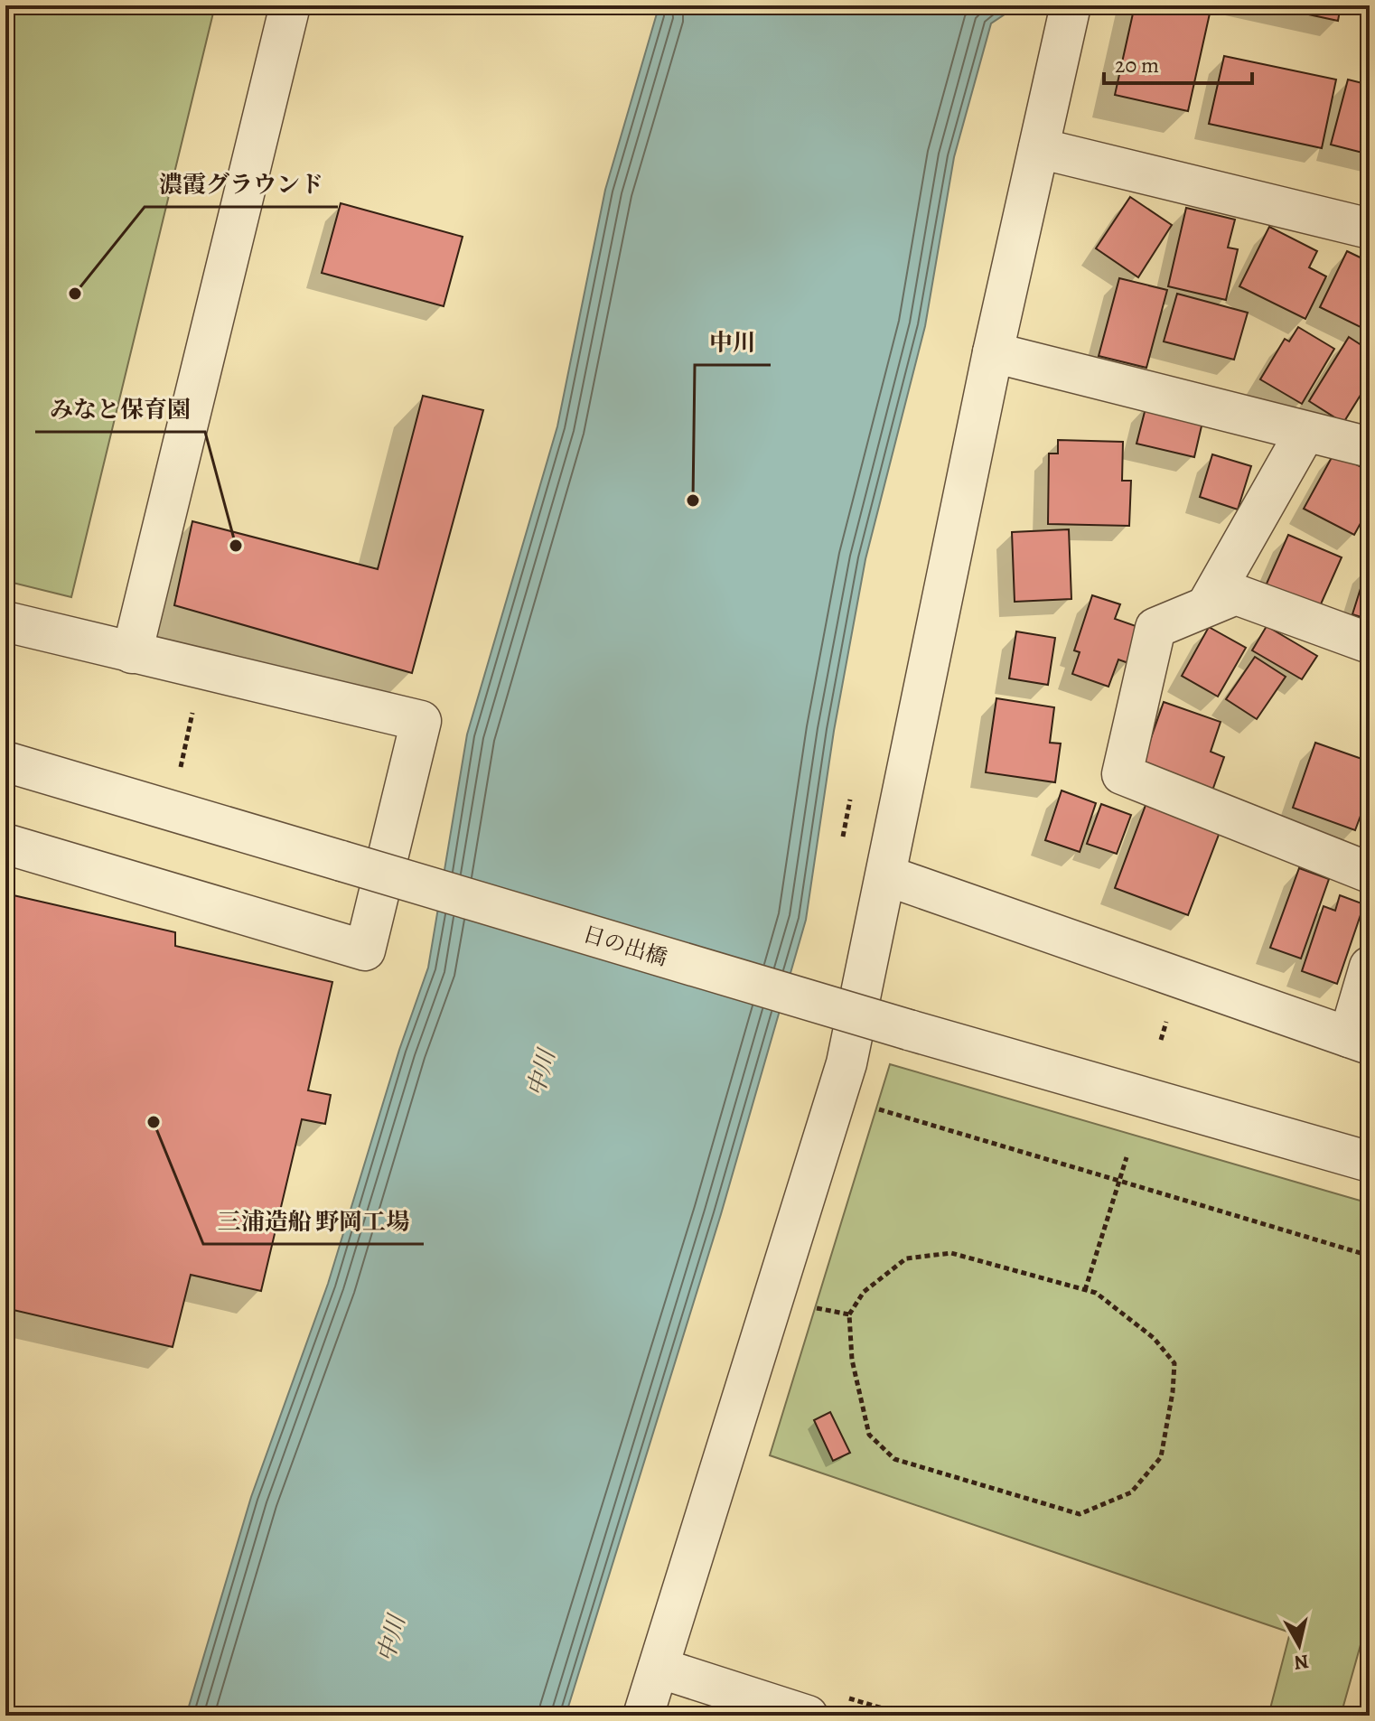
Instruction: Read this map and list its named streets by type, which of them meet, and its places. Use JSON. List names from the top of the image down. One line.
{"streets":{"street":["日の出橋"]},"water":["中川"],"places":["濃霞グラウンド","中川","みなと保育園","三浦造船 野岡工場"],"scale_bar":"20 m","north":"bottom"}
